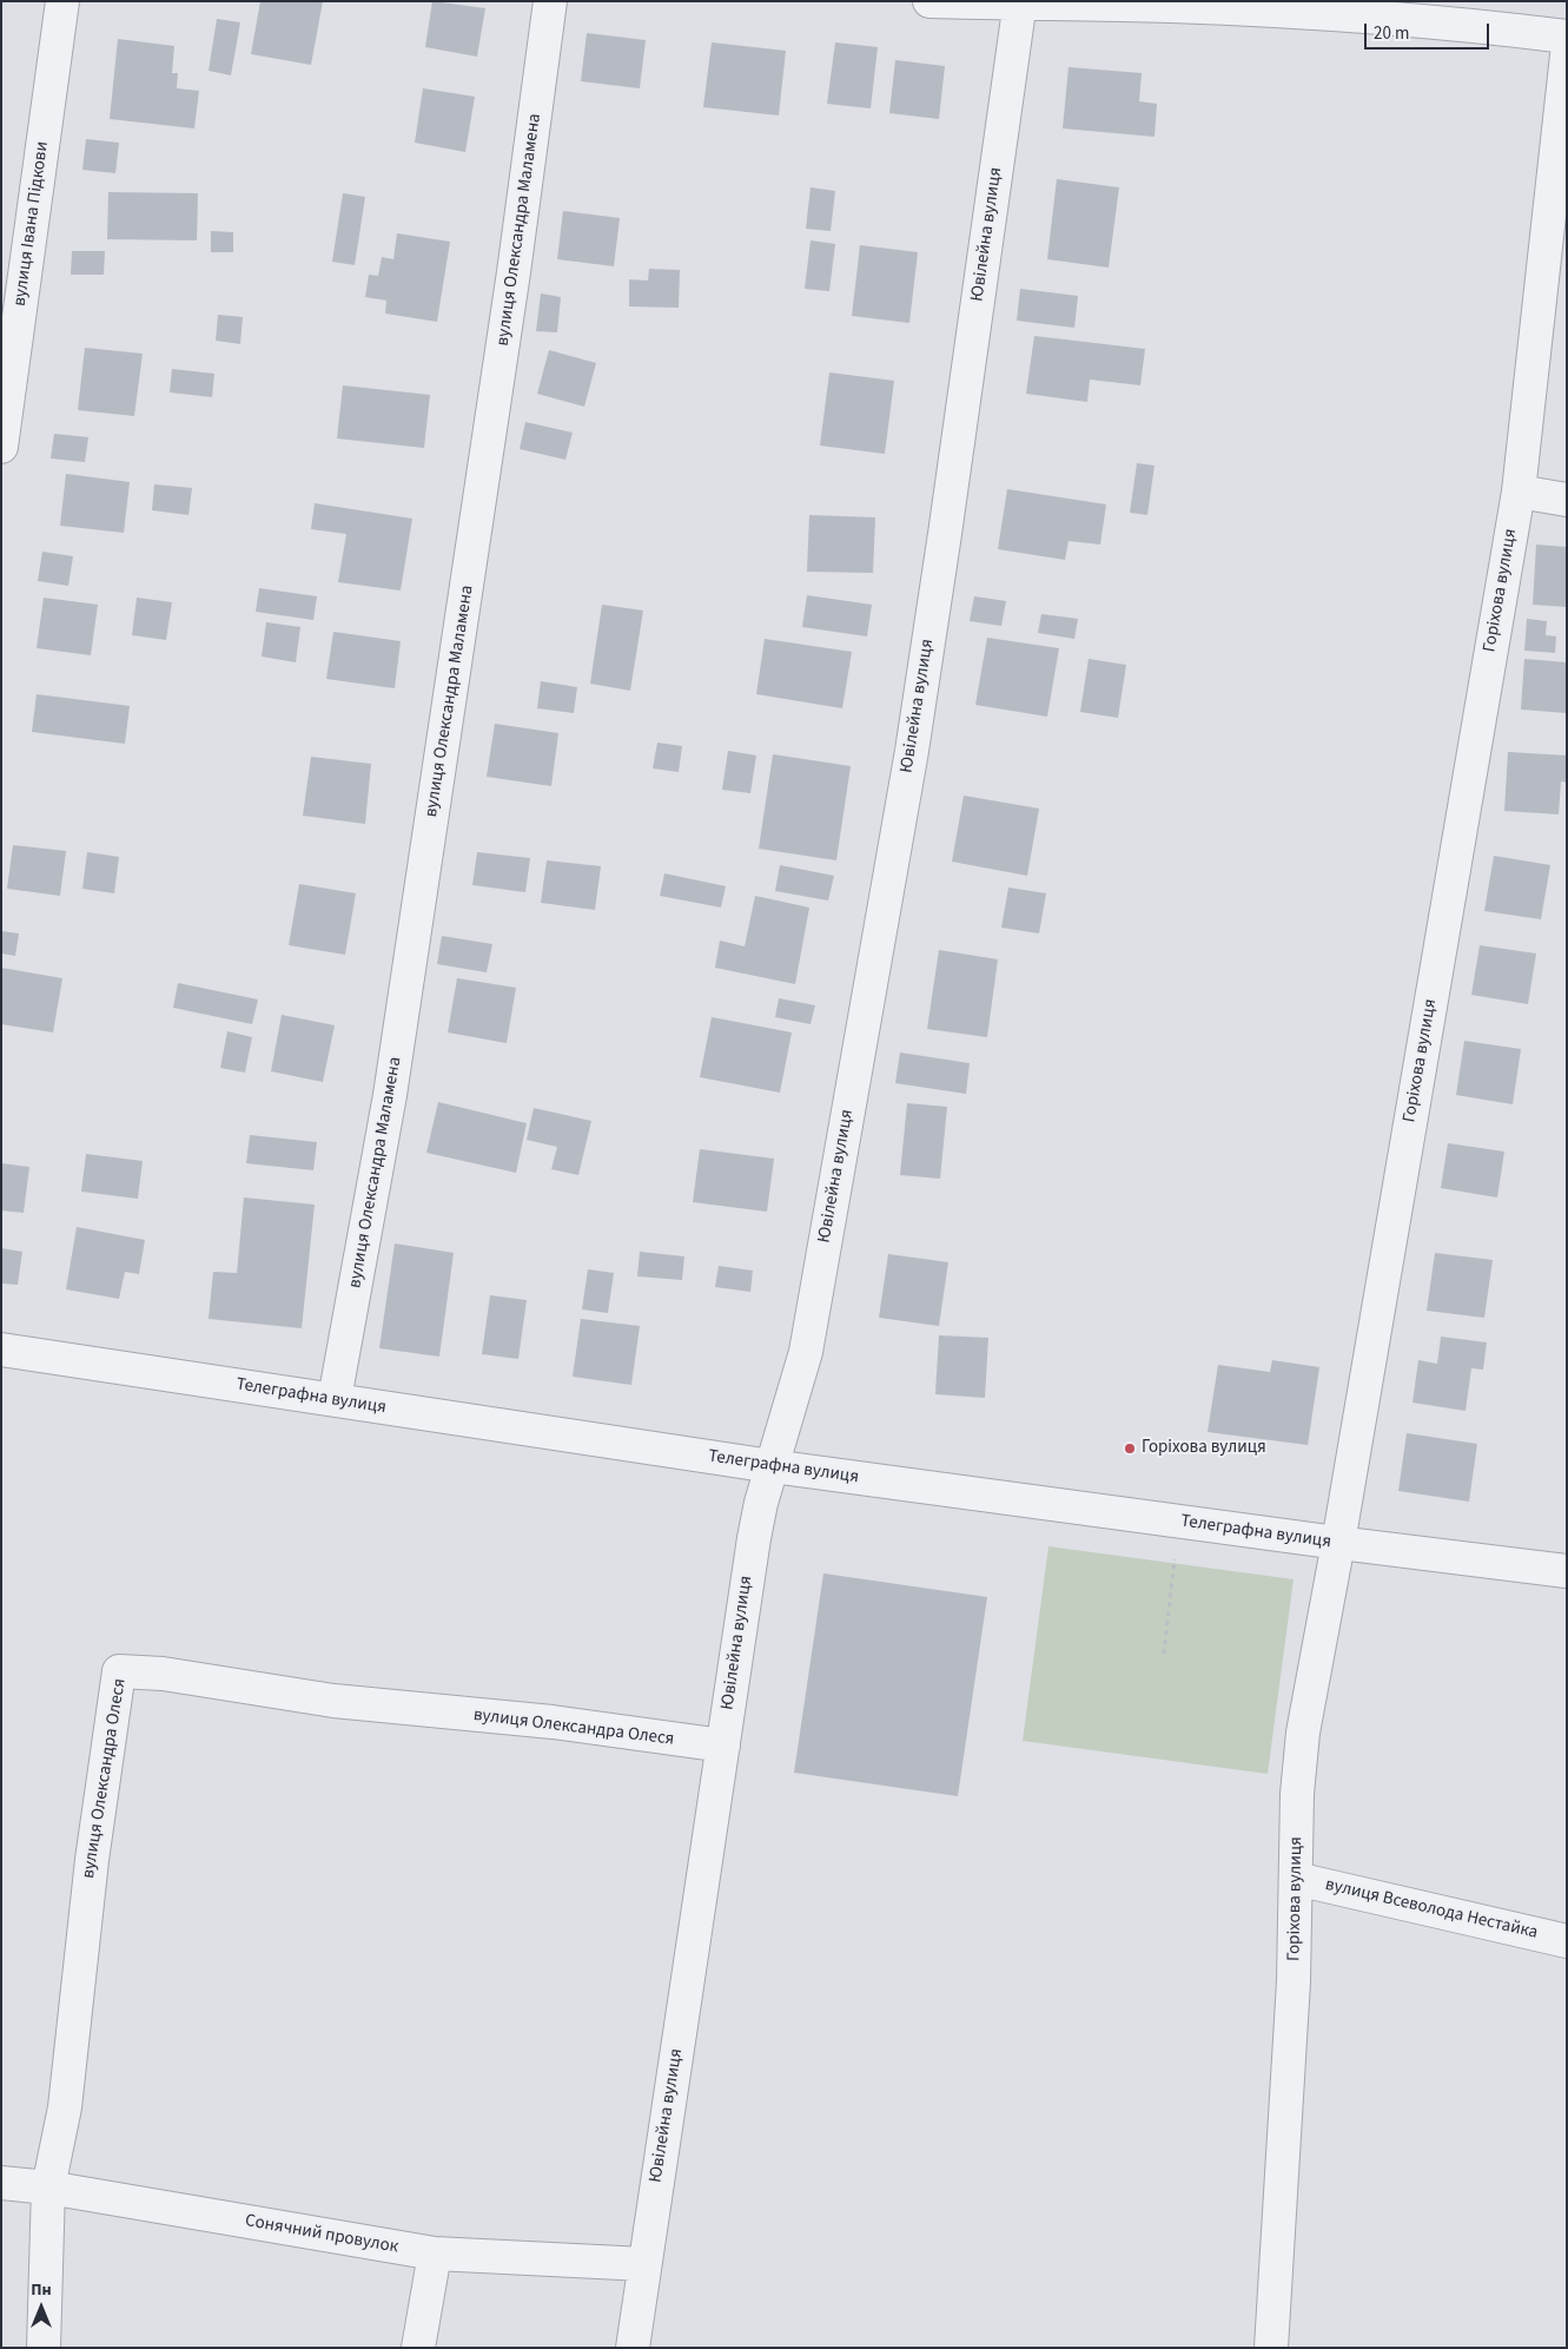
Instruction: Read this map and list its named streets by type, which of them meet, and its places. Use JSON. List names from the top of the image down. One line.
{"streets":{"street":["вулиця Івана Підкови","вулиця Олександра Маламена","Ювілейна вулиця","Горіхова вулиця","Телеграфна вулиця","вулиця Олександра Олеся","вулиця Всеволода Нестайка","Сонячний провулок"]},"crossings":[["вулиця Олександра Маламена","Телеграфна вулиця"],["Ювілейна вулиця","Телеграфна вулиця"],["Ювілейна вулиця","вулиця Олександра Олеся"],["Ювілейна вулиця","Сонячний провулок"],["Горіхова вулиця","Телеграфна вулиця"],["Горіхова вулиця","вулиця Всеволода Нестайка"],["вулиця Олександра Олеся","Сонячний провулок"]],"places":["Горіхова вулиця"],"scale_bar":"20 m","north":"top"}
